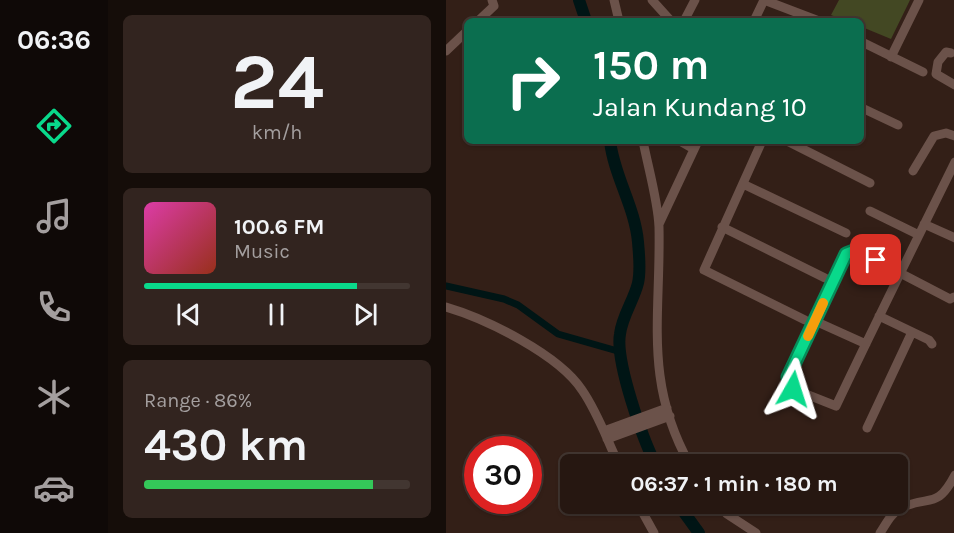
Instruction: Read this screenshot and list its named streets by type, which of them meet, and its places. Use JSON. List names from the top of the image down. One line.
{"page":{"tabs":"06:36","tile":[["24","km/h"],["Range · 86%","430 km"]],"turn":["150 m","Jalan Kundang 10"],"song":["100.6 FM","Music"],"limit":"30","trip":"06:37 · 1 min · 180 m"}}
